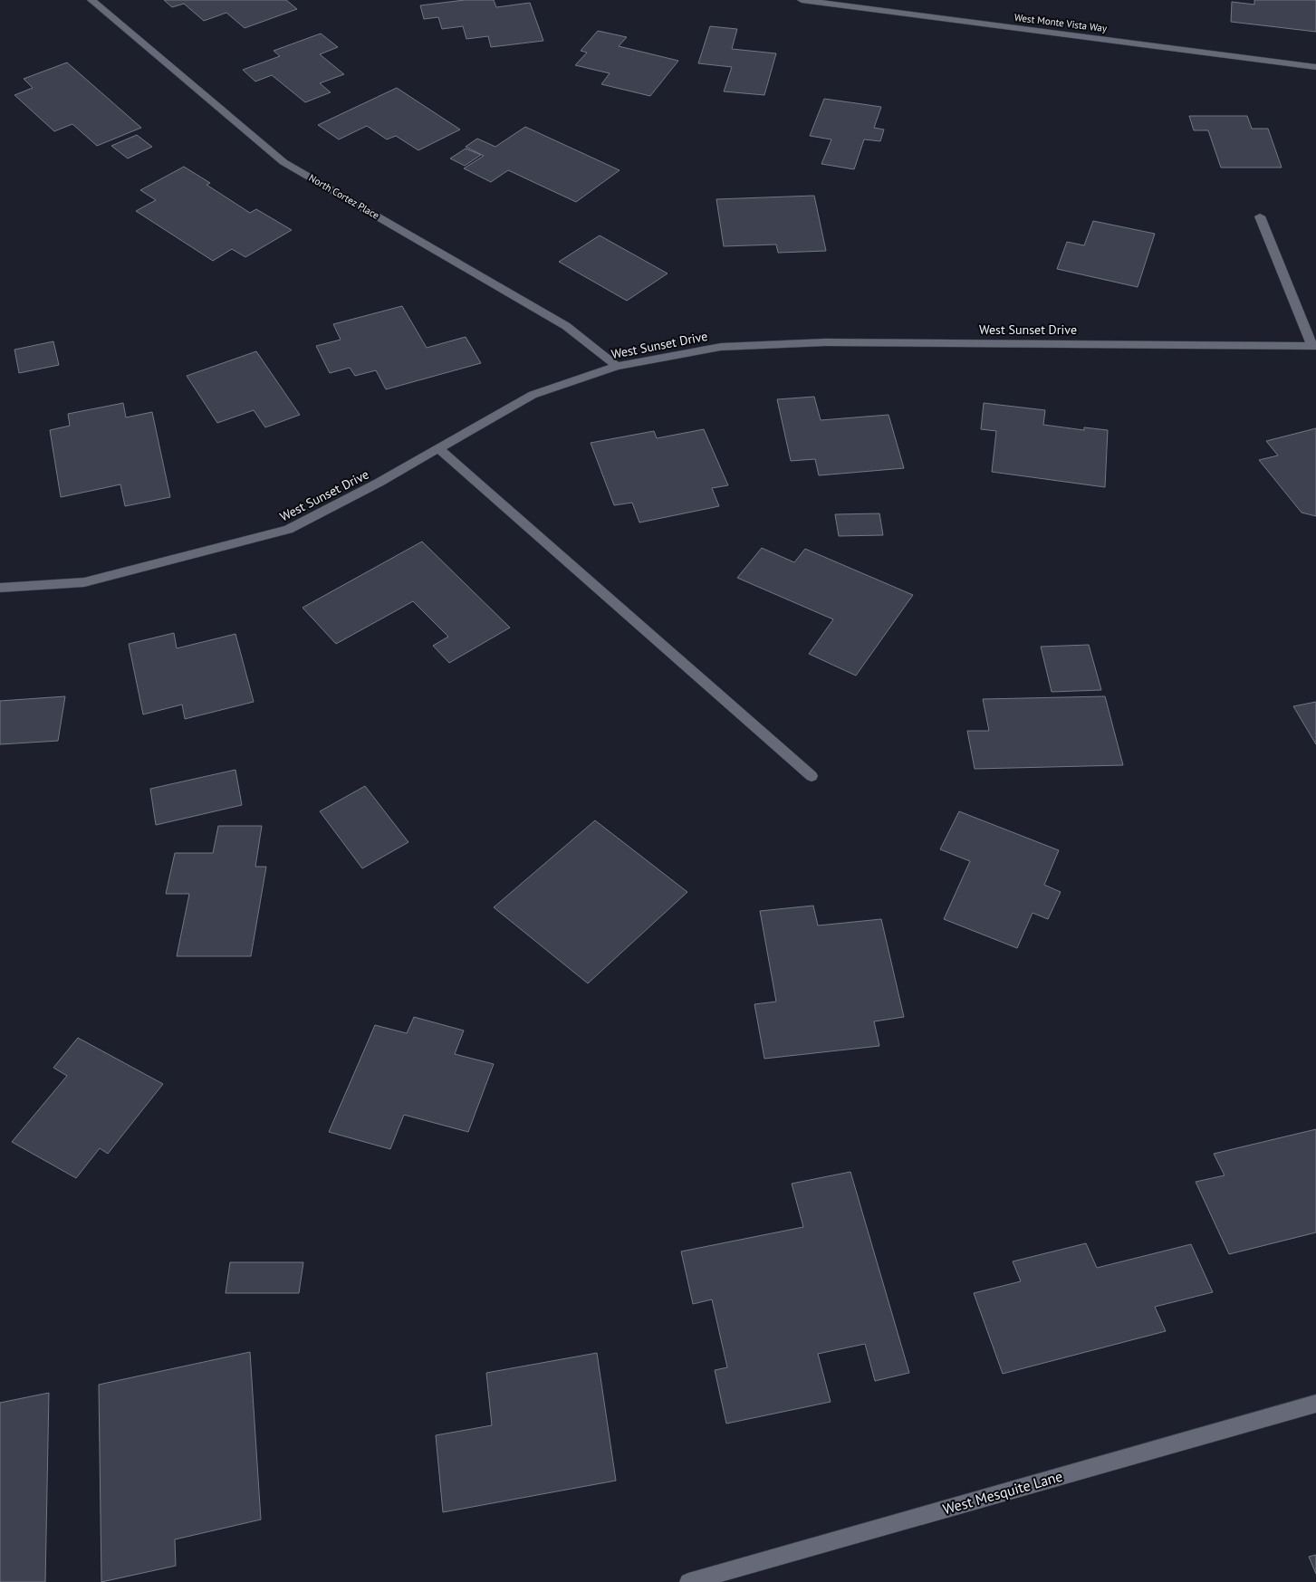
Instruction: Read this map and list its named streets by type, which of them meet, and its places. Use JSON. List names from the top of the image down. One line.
{"streets":{"street":["West Monte Vista Way","North Cortez Place","West Sunset Drive","West Mesquite Lane"]},"crossings":[["North Cortez Place","West Sunset Drive"]]}
